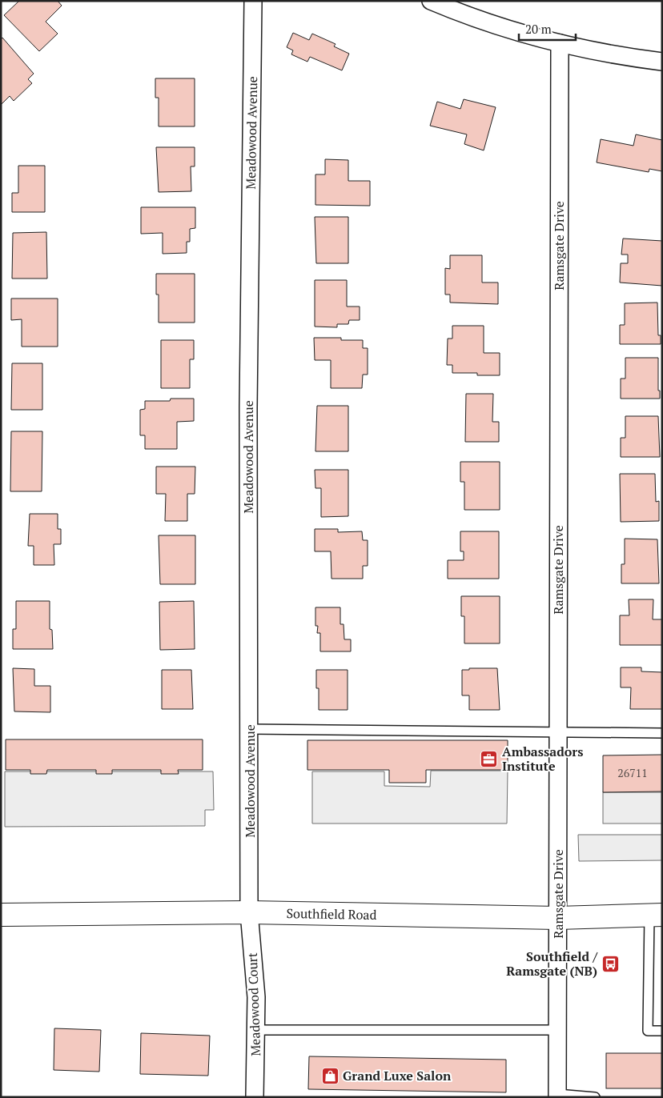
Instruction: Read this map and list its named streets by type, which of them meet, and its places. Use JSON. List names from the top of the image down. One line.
{"streets":{"main road":["Southfield Road"],"street":["Meadowood Avenue","Ramsgate Drive","Meadowood Court"]},"crossings":[["Meadowood Avenue","Southfield Road"],["Meadowood Avenue","Meadowood Court"],["Ramsgate Drive","Southfield Road"],["Southfield Road","Meadowood Court"]],"places":{"office":["Ambassadors Institute"],"bus stop":["Southfield / Ramsgate (NB)"],"shop":["Grand Luxe Salon"]},"house_numbers":["26711"],"scale_bar":"20 m"}
